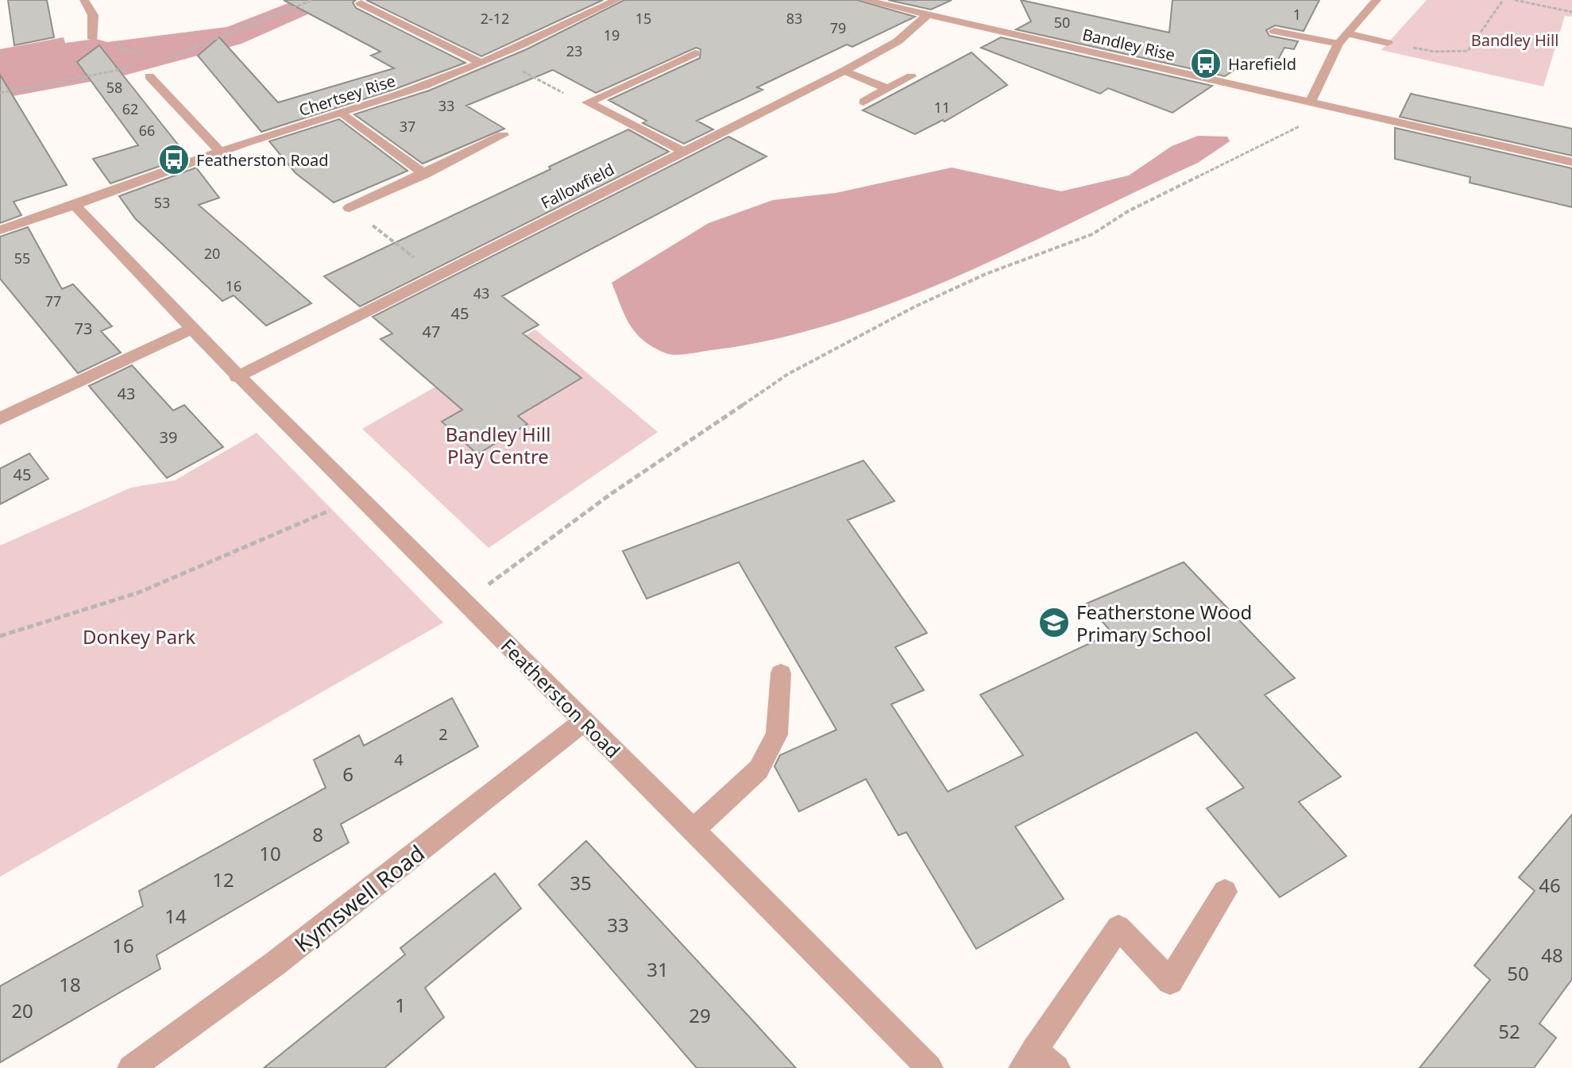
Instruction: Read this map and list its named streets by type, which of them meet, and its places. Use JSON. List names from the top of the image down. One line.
{"streets":{"street":["Bandley Rise","Chertsey Rise","Fallowfield","Featherston Road","Kymswell Road"]},"crossings":[["Bandley Rise","Fallowfield"],["Chertsey Rise","Featherston Road"],["Fallowfield","Featherston Road"],["Featherston Road","Kymswell Road"]],"parks":["Bandley Hill","Bandley Hill Play Centre","Donkey Park"],"places":{"bus stop":["Harefield","Featherston Road"],"school or university":["Featherstone Wood Primary School"]},"house_numbers":["1","2-12","15","83","50","79","19","23","58","33","11","62","37","66","53","20","55","16","43","77","45","73","47","43","39","45","2","4","6","8","10","12","35","46","14","33","16","48","31","50","18","1","20","29","52"]}
